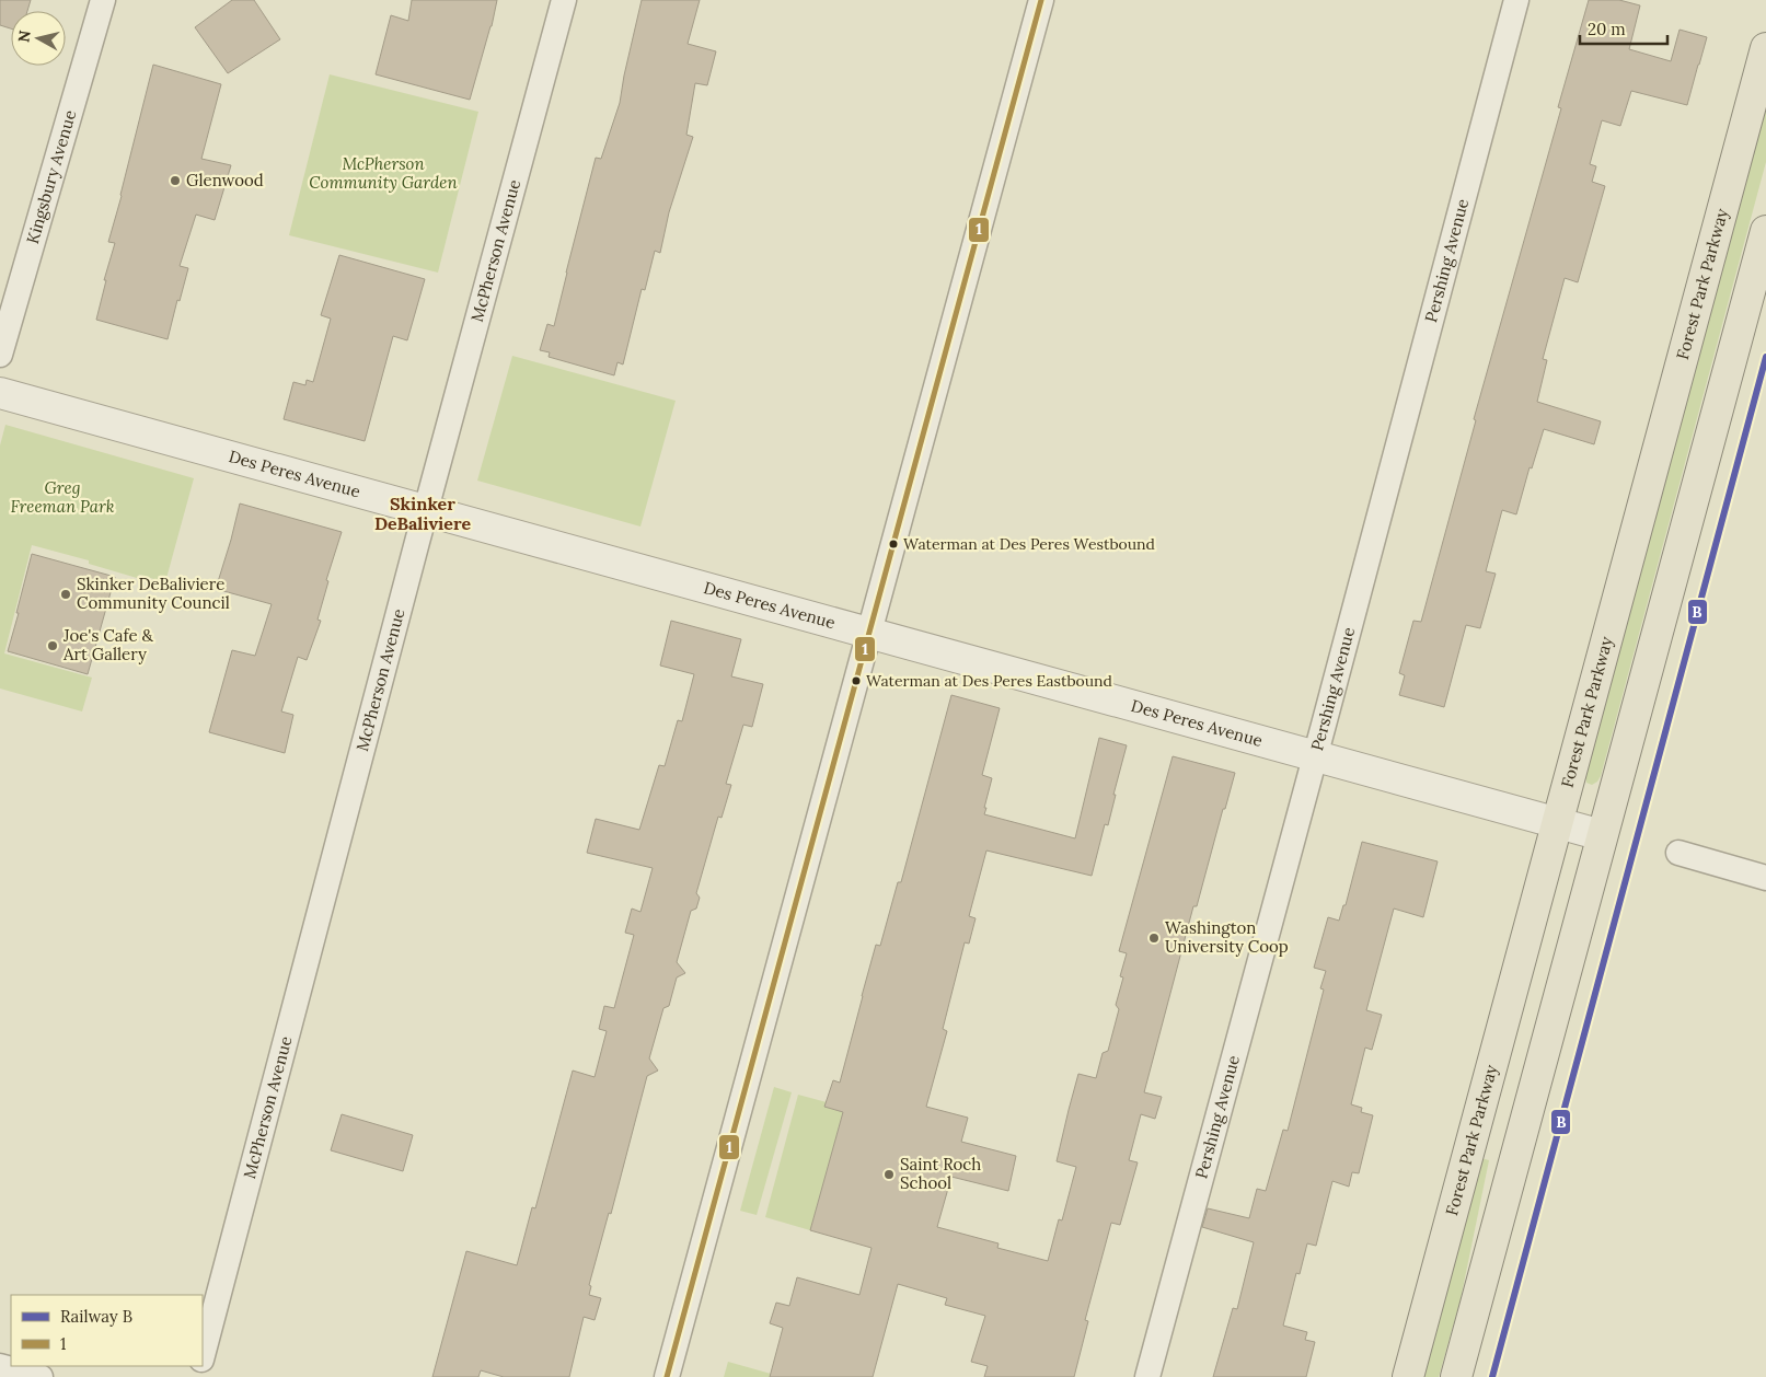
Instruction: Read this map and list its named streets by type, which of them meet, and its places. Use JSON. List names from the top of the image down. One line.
{"streets":{"main road":["Forest Park Parkway"],"street":["Kingsbury Avenue","McPherson Avenue","Pershing Avenue","Des Peres Avenue"]},"crossings":[["McPherson Avenue","Des Peres Avenue"],["Pershing Avenue","Des Peres Avenue"],["Forest Park Parkway","Des Peres Avenue"]],"districts":["Skinker DeBaliviere"],"parks":["McPherson Community Garden","Greg Freeman Park"],"places":["Glenwood","Waterman at Des Peres Westbound","Skinker DeBaliviere Community Council","Joe's Cafe & Art Gallery","Waterman at Des Peres Eastbound","Washington University Coop","Saint Roch School"],"lines":["transit line 1","rail line B"],"legend":["Railway B","1"],"scale_bar":"20 m","north":"left"}
